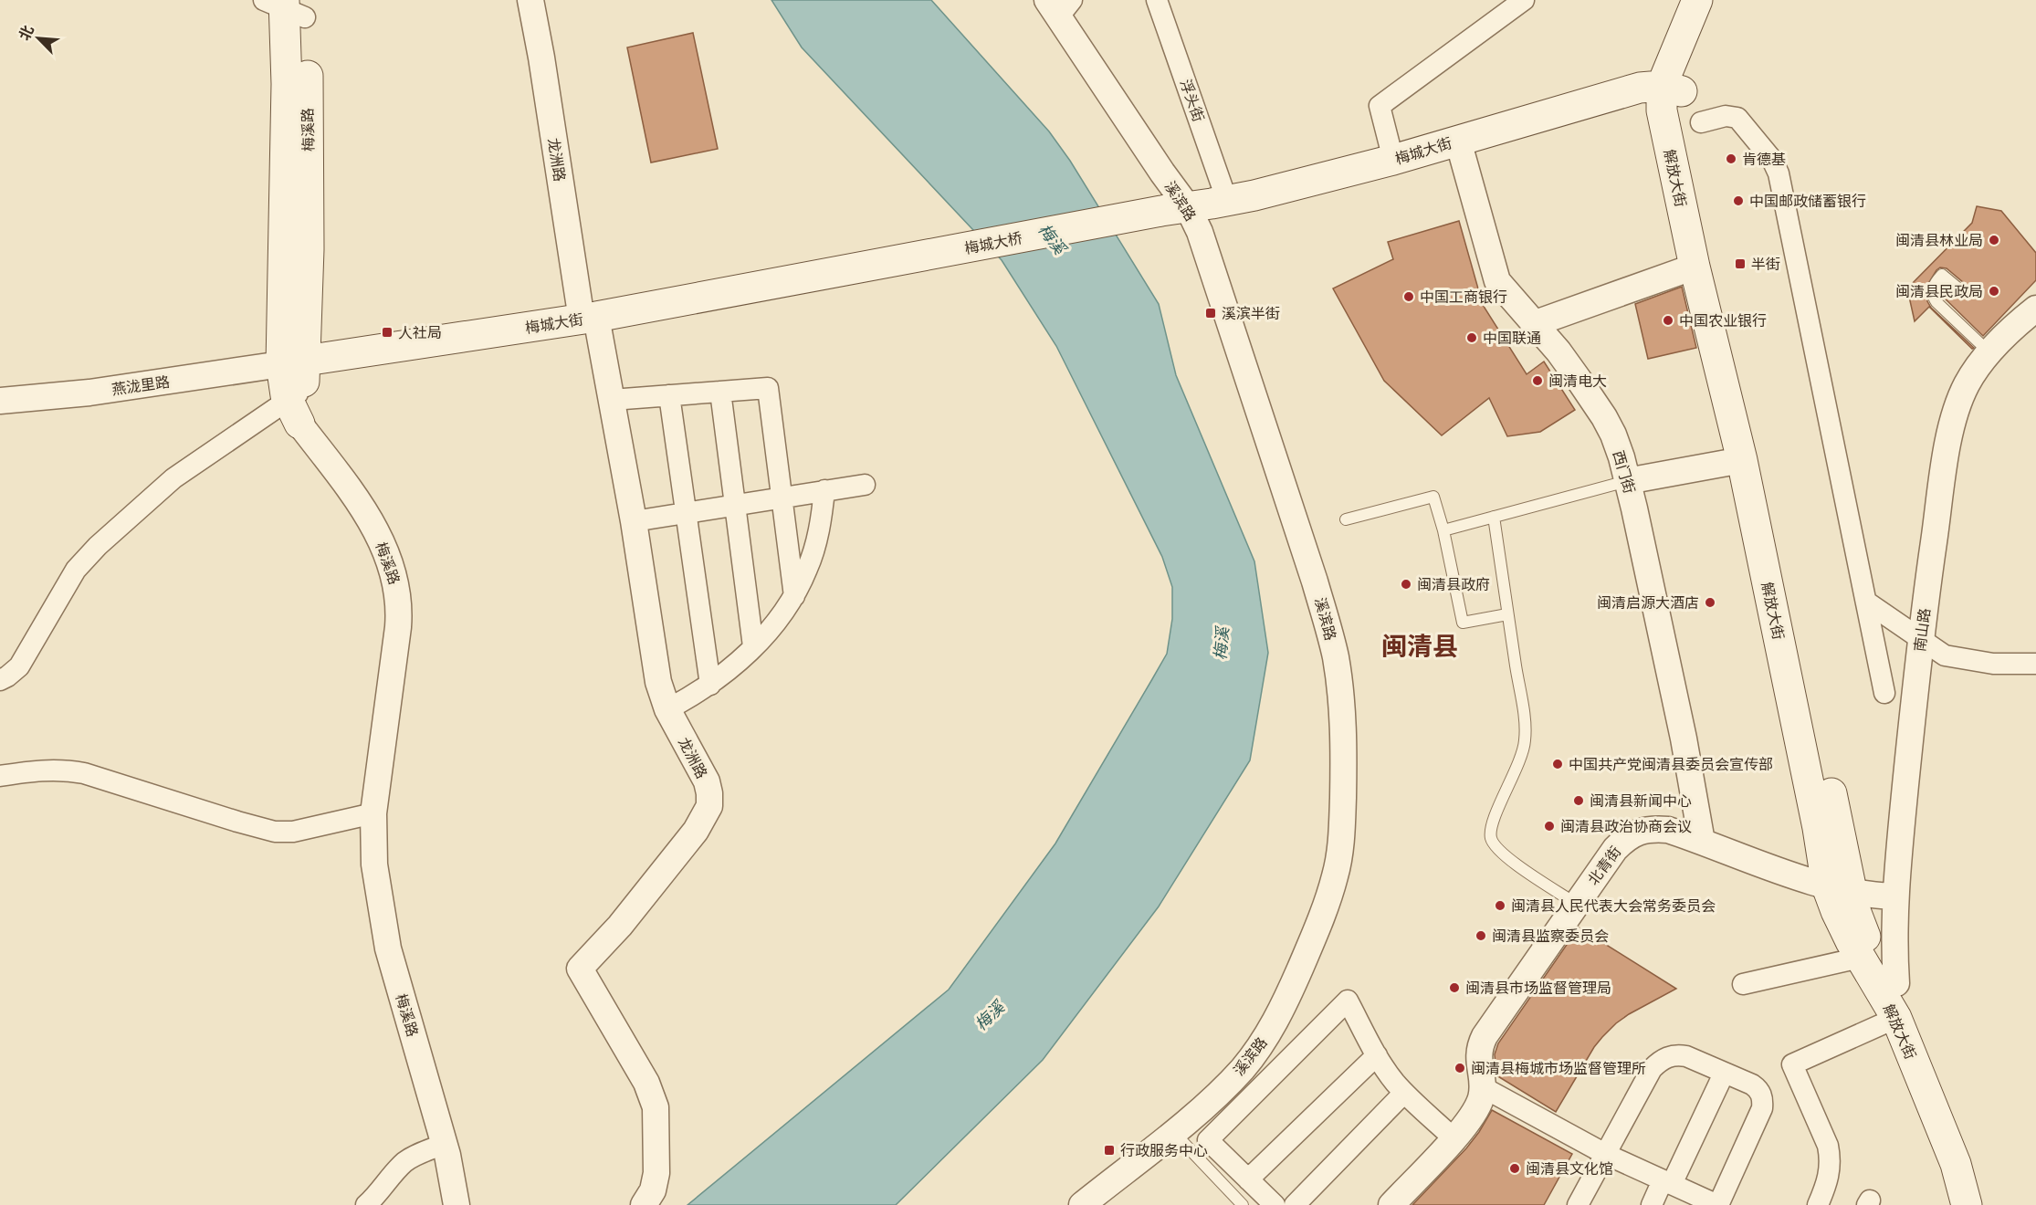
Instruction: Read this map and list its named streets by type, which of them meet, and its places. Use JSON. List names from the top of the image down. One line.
{"streets":{"main road":["梅溪路","梅城大街","解放大街","梅城大桥"],"street":["浮头街","龙洲路","溪滨路","燕泷里路","西门街","南山路","北青街"]},"crossings":[["浮头街","梅城大街"],["梅溪路","梅城大街"],["梅溪路","燕泷里路"],["梅城大街","龙洲路"],["梅城大街","解放大街"],["梅城大街","溪滨路"],["梅城大街","梅城大桥"],["梅城大街","燕泷里路"],["梅城大街","西门街"],["解放大街","南山路"],["解放大街","北青街"],["溪滨路","梅城大桥"],["西门街","北青街"],["南山路","北青街"]],"districts":["闽清县"],"water":["梅溪"],"places":{"other":["肯德基","中国邮政储蓄银行","闽清县林业局","闽清县民政局","中国工商银行","中国农业银行","中国联通","闽清电大","闽清县政府","闽清启源大酒店","中国共产党闽清县委员会宣传部","闽清县新闻中心","闽清县政治协商会议","闽清县人民代表大会常务委员会","闽清县监察委员会","闽清县市场监督管理局","闽清县梅城市场监督管理所","闽清县文化馆"],"transit":["半街","溪滨半街","人社局","行政服务中心"]},"north":"top left"}
